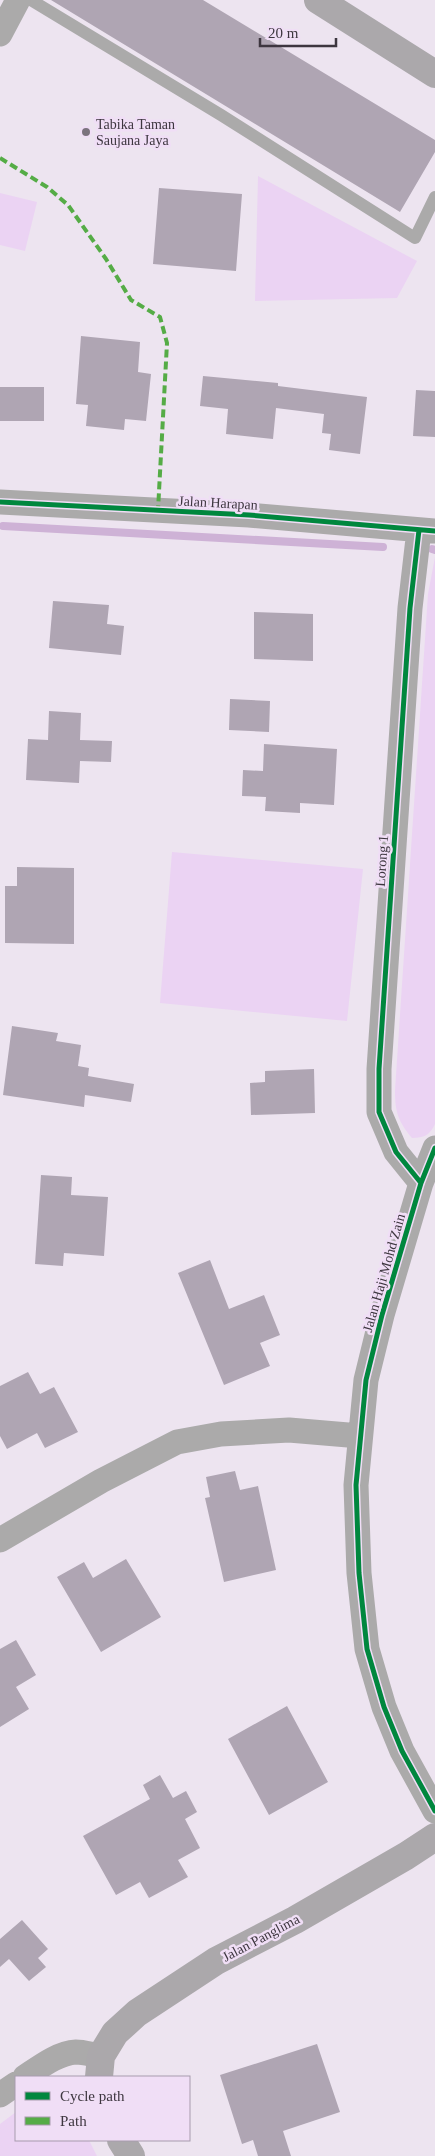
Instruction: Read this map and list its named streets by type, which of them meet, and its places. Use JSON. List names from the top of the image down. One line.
{"streets":{"main road":["Jalan Panglima"],"street":["Jalan Harapan","Lorong 1","Jalan Haji Mohd Zain"]},"crossings":[["Jalan Harapan","Lorong 1"],["Lorong 1","Jalan Haji Mohd Zain"]],"places":["Tabika Taman Saujana Jaya"],"legend":["Cycle path","Path"],"scale_bar":"20 m"}
